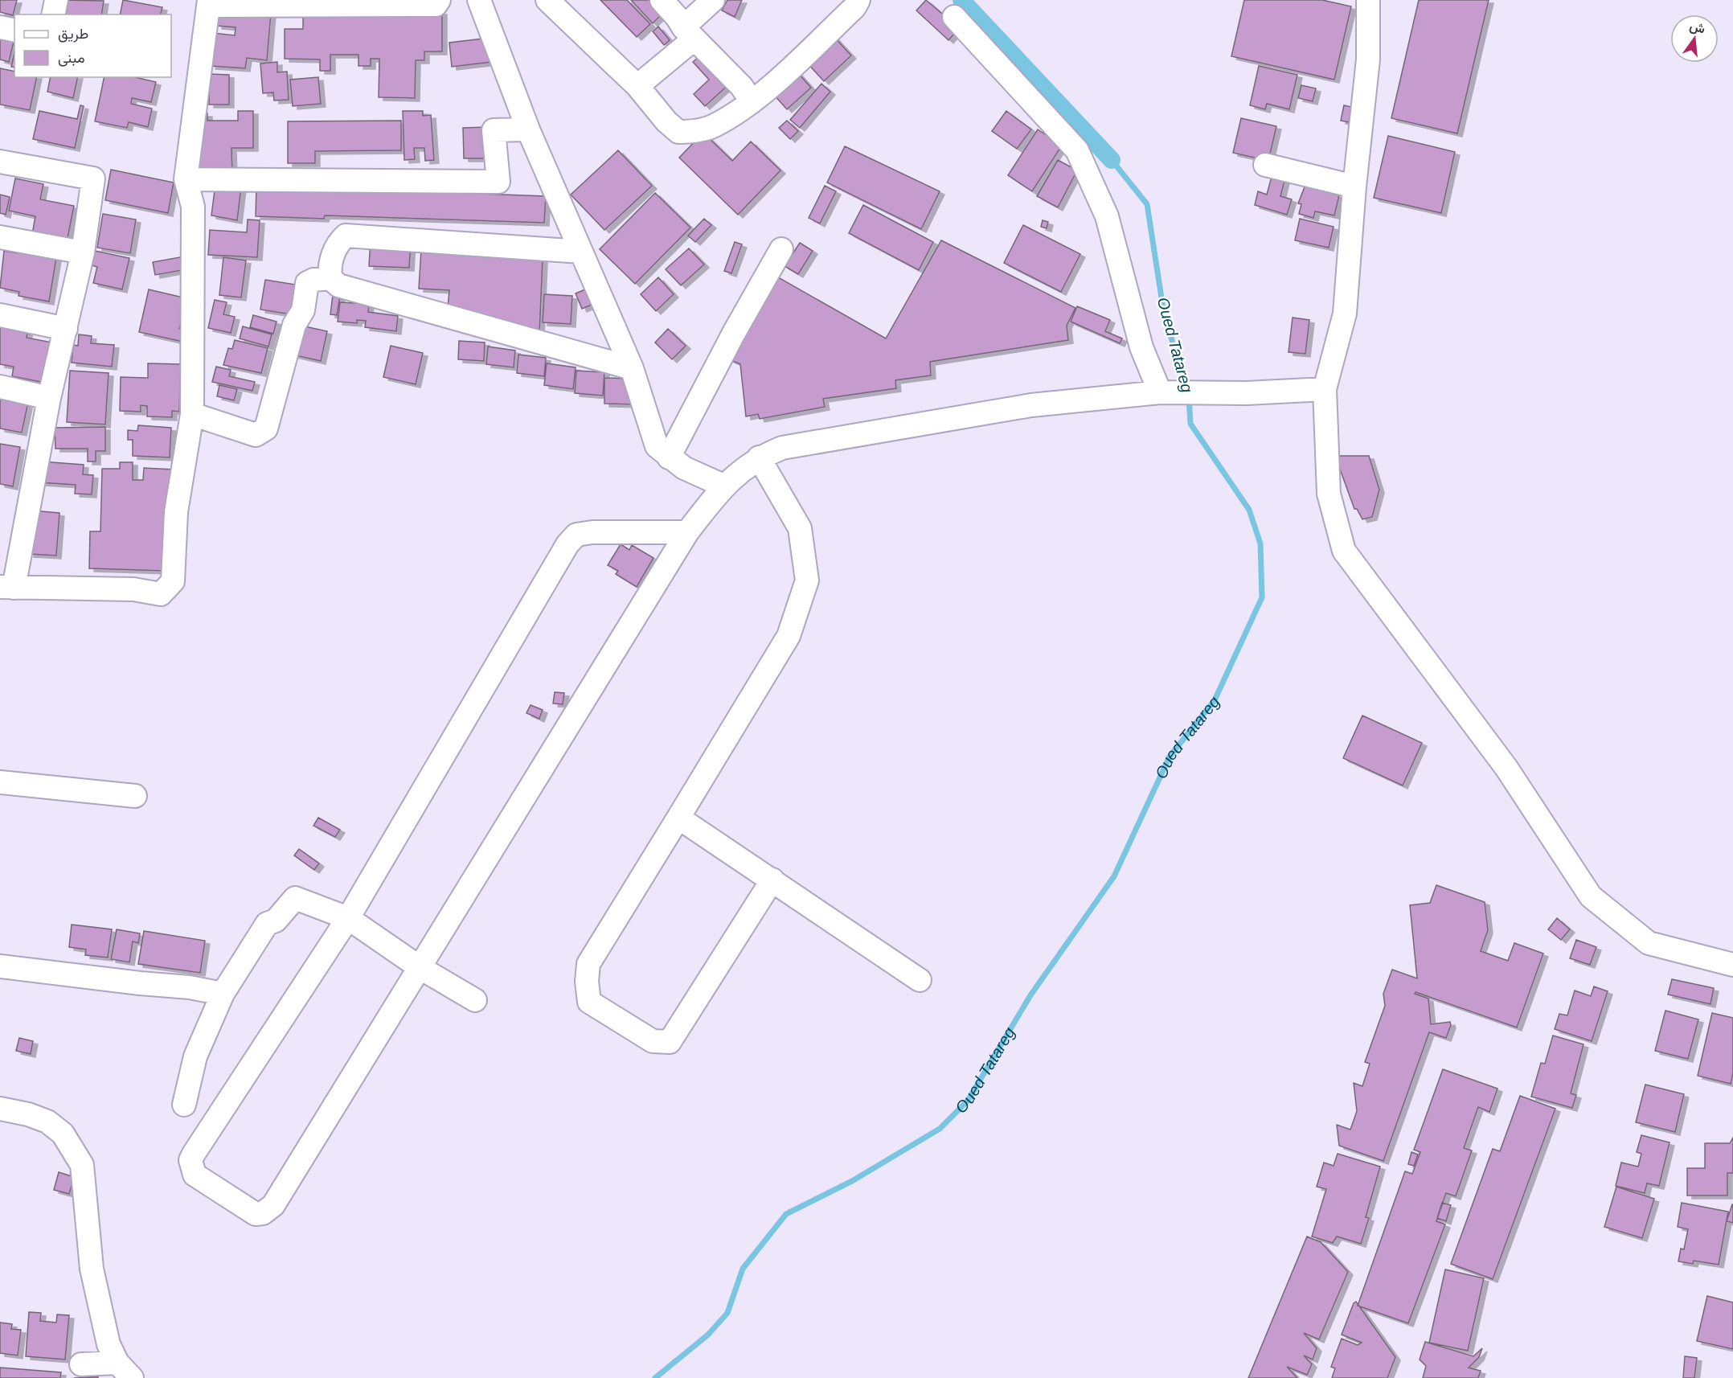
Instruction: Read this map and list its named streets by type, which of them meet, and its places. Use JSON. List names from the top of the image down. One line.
{"water":["Oued Tatareg"],"legend":["طريق","مبنى"],"north":"top"}
